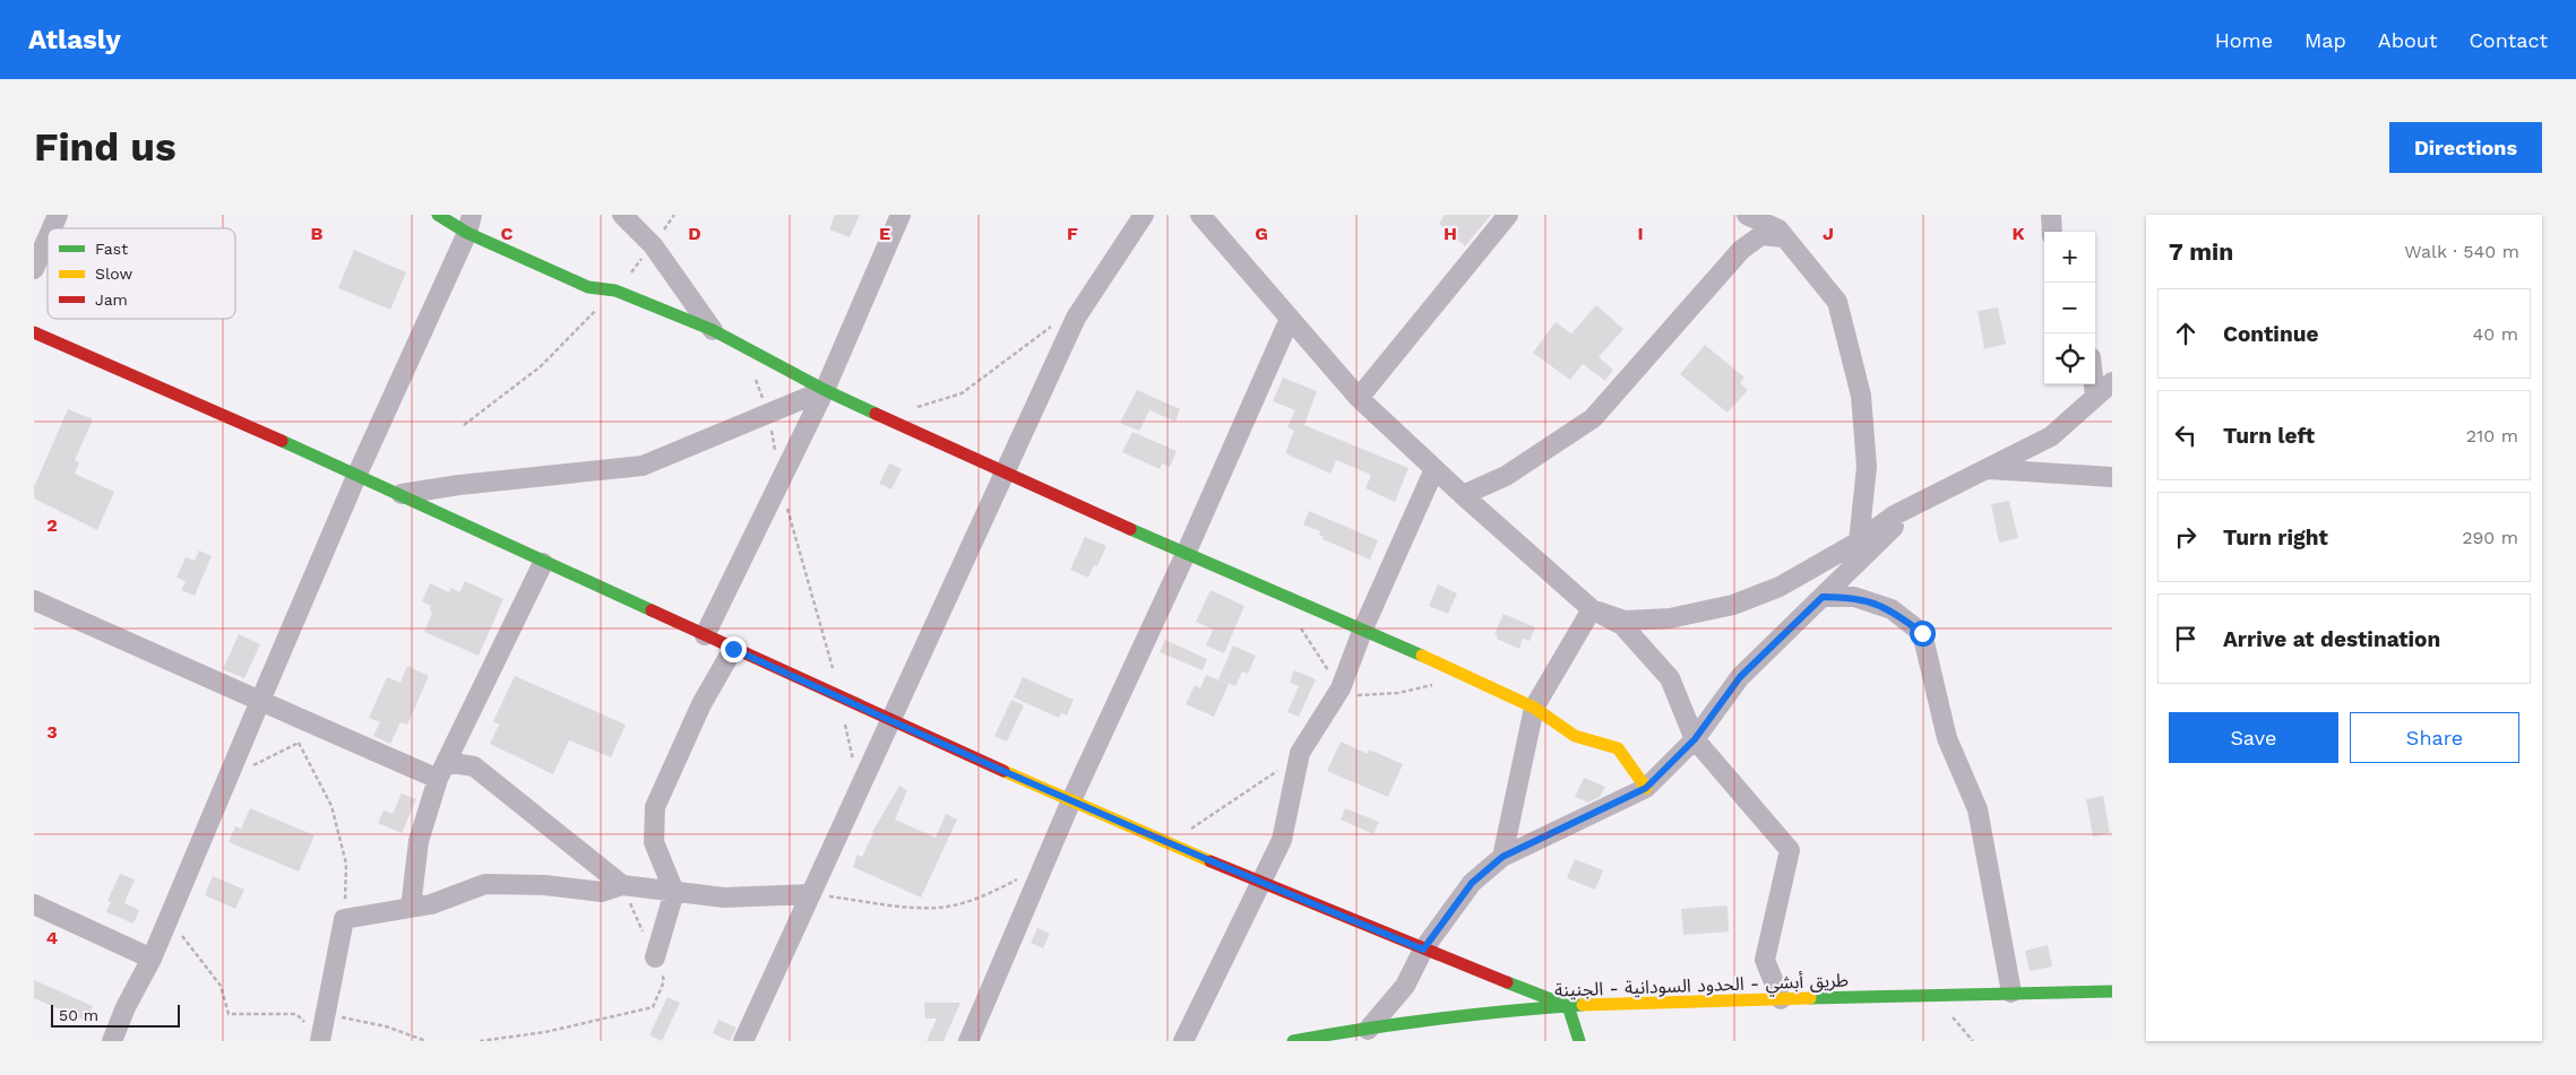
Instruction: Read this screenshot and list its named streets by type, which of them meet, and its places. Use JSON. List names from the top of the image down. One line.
{"streets":{"main road":["طريق أبشي - الحدود السودانية - الجنينة"]},"legend":["Fast","Slow","Jam"],"scale_bar":"50 m","page":{"header":"Atlasly","nav":["Home","Map","About","Contact"],"buttons":["Directions",["Save","Share"]],"title":"Find us","heading":["7 min","Walk · 540 m"],"map_buttons":["+","−"],"list":[["Continue","40 m"],["Turn left","210 m"],["Turn right","290 m"],"Arrive at destination"],"scale":"50 m"},"grid":{"columns":["B","C","D","E","F","G","H","I","J","K"],"rows":["2","3","4"]}}
